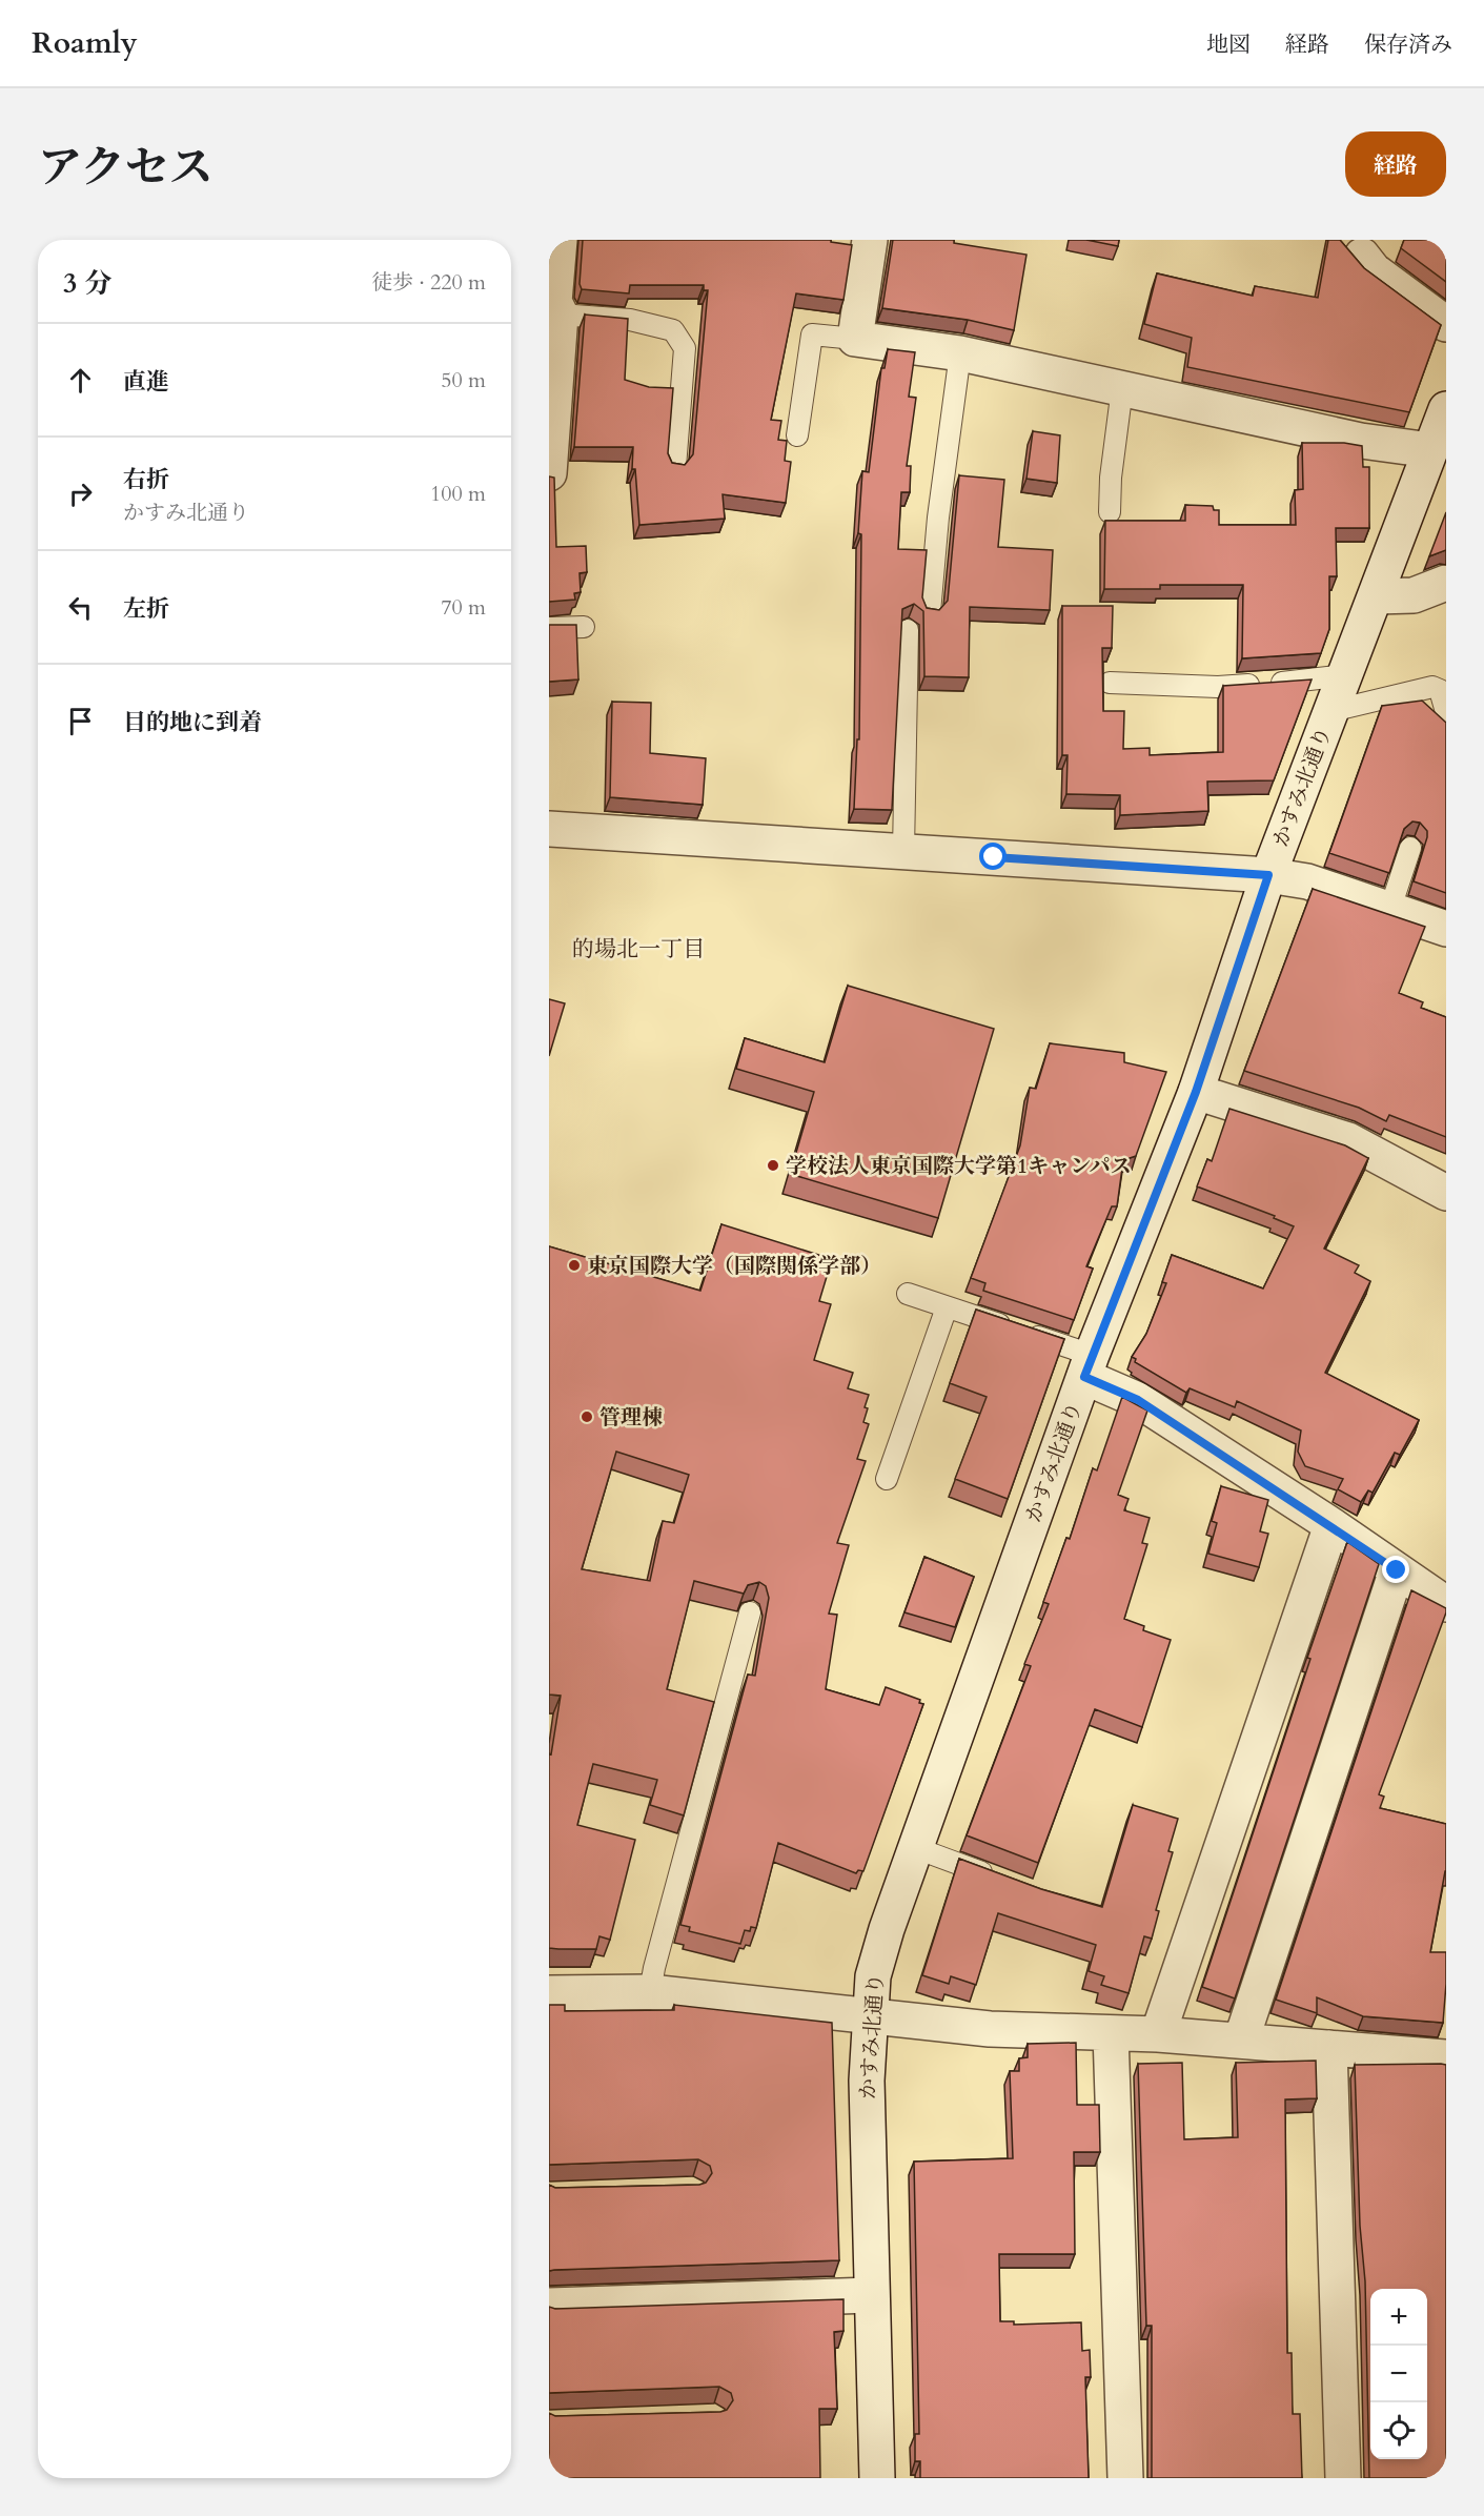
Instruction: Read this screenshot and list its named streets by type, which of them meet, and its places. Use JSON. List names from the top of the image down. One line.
{"streets":{"street":["かすみ北通り"]},"districts":["的場北一丁目"],"places":["学校法人東京国際大学第1キャンパス","東京国際大学（国際関係学部）","管理棟"],"page":{"header":"Roamly","nav":["地図","経路","保存済み"],"title":"アクセス","buttons":"経路","heading":["3 分","徒歩 · 220 m"],"list":[["直進","50 m"],["右折","かすみ北通り","100 m"],["左折","70 m"],"目的地に到着"],"map_buttons":["+","−"]}}
